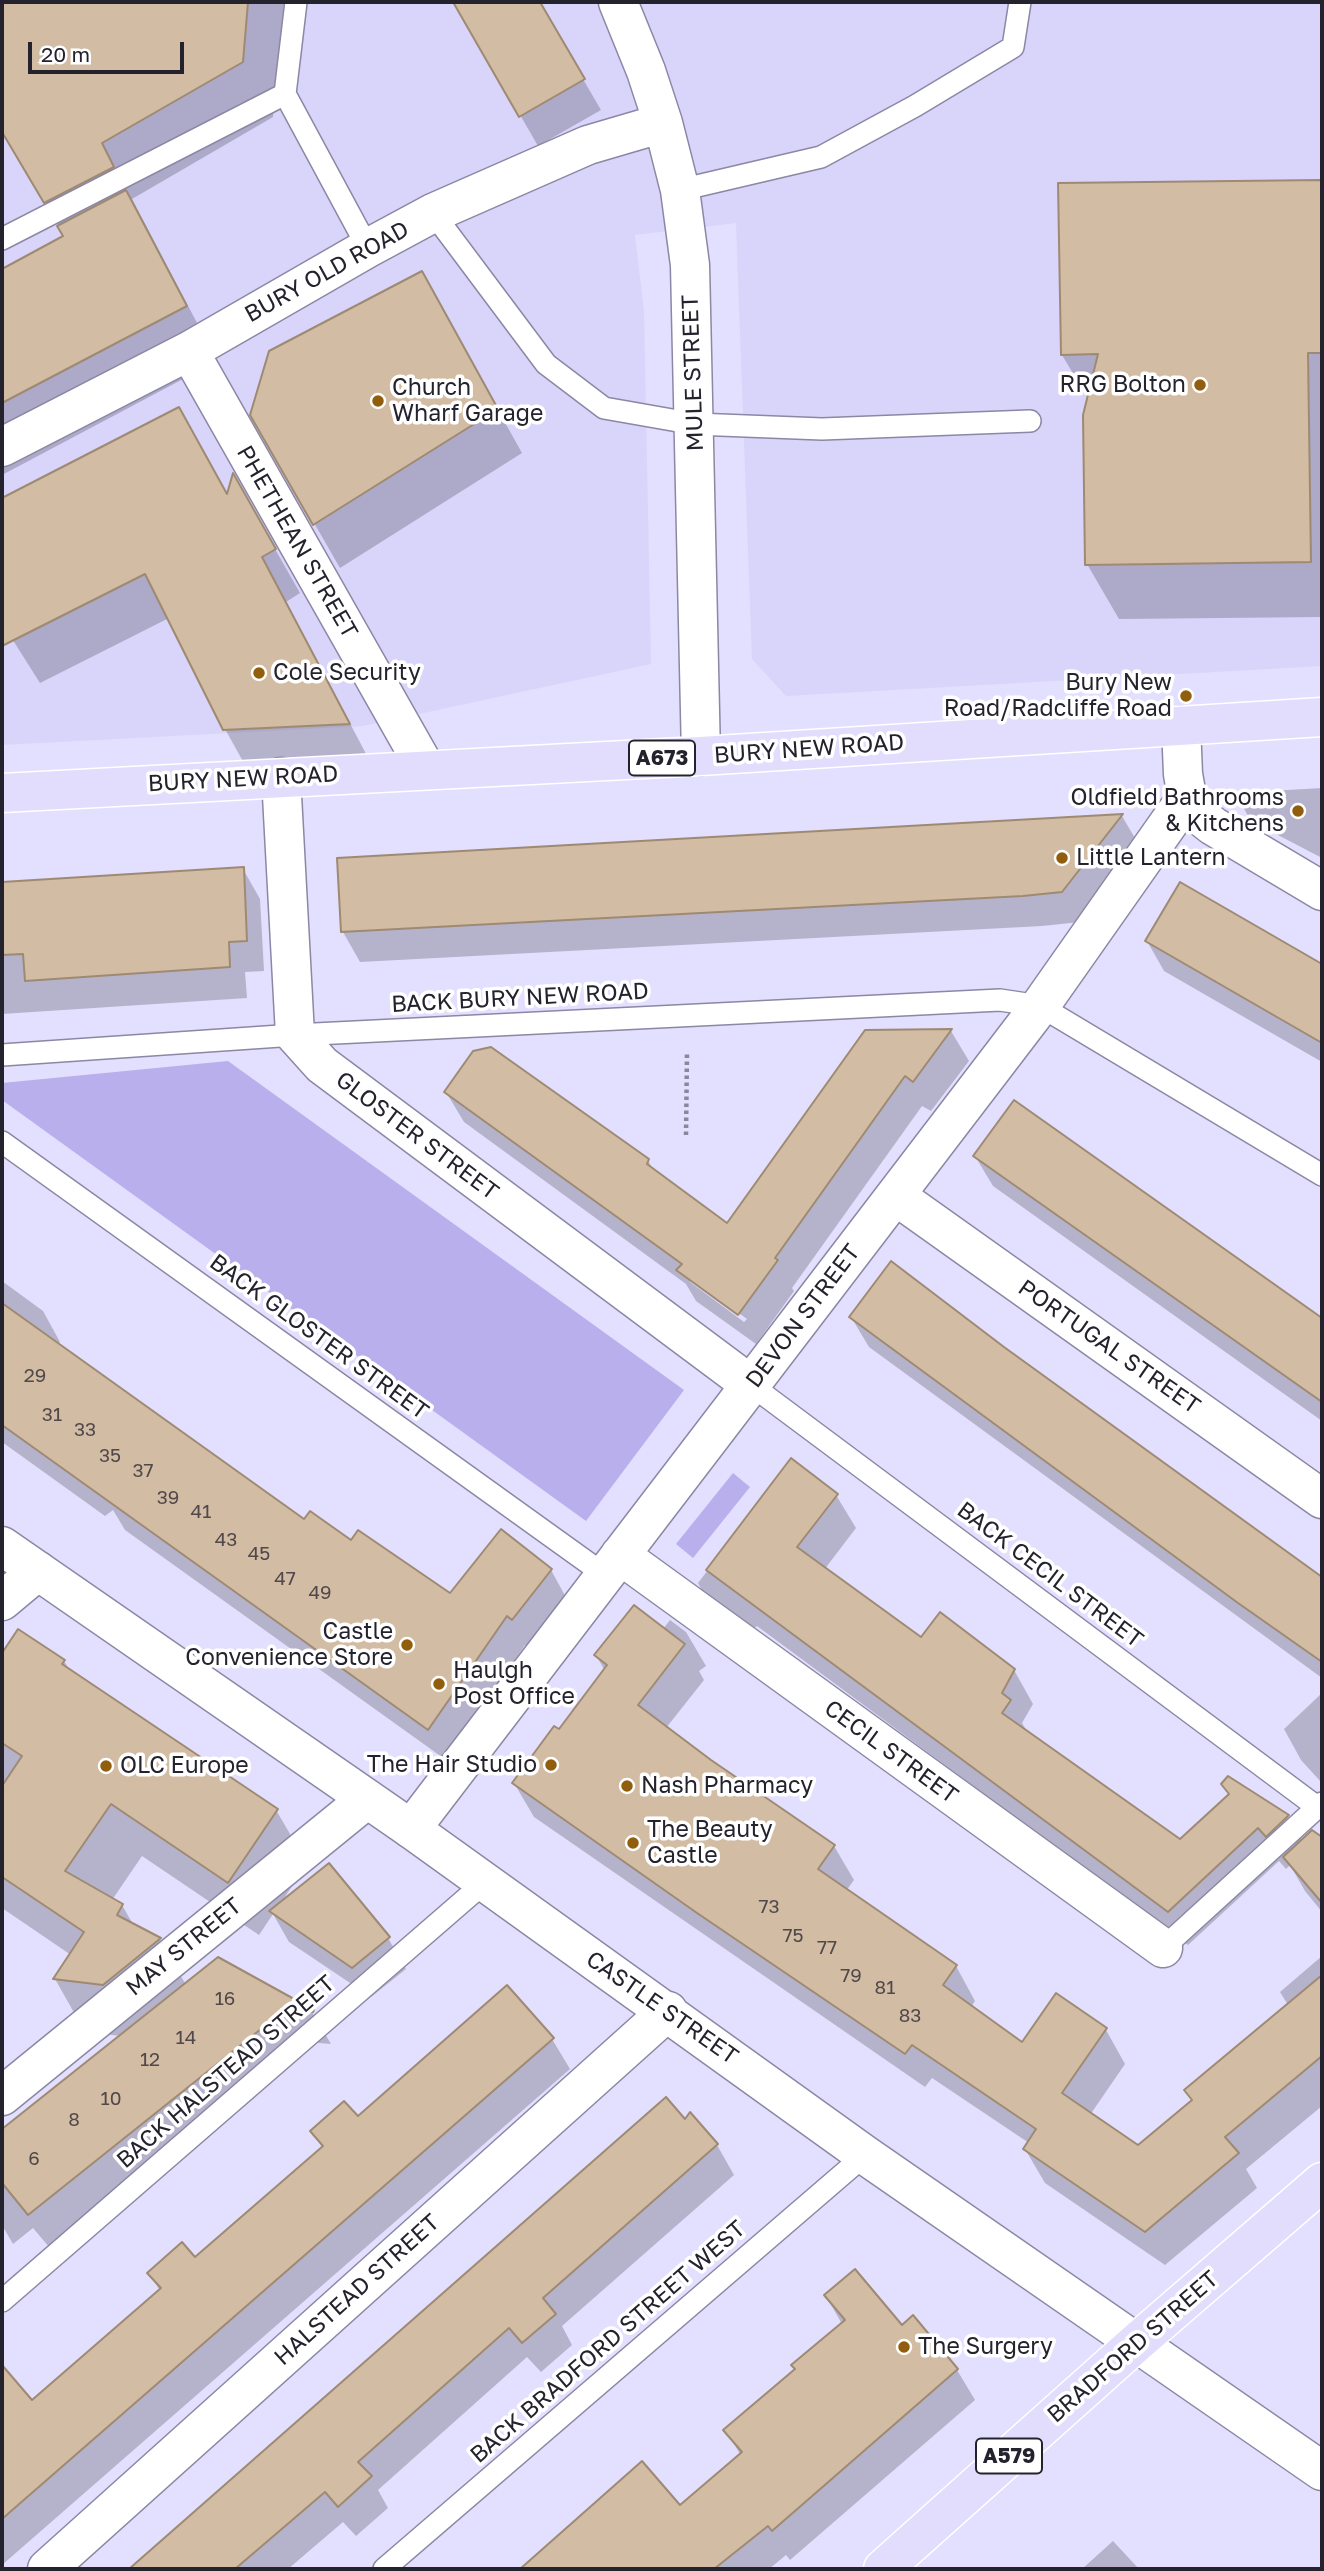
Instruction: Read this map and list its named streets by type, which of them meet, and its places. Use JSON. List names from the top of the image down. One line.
{"streets":{"main road":["BURY NEW ROAD","A673","BRADFORD STREET","A579"],"street":["BURY OLD ROAD","MULE STREET","PHETHEAN STREET","GLOSTER STREET","DEVON STREET","PORTUGAL STREET","CECIL STREET","MAY STREET","CASTLE STREET","HALSTEAD STREET"],"lane":["BACK BURY NEW ROAD","BACK GLOSTER STREET","BACK CECIL STREET","BACK HALSTEAD STREET","BACK BRADFORD STREET WEST"]},"crossings":[["BURY OLD ROAD","MULE STREET"],["BURY OLD ROAD","PHETHEAN STREET"],["MULE STREET","BURY NEW ROAD"],["PHETHEAN STREET","BURY NEW ROAD"],["BACK BURY NEW ROAD","GLOSTER STREET"],["BACK BURY NEW ROAD","DEVON STREET"],["GLOSTER STREET","DEVON STREET"],["GLOSTER STREET","BACK CECIL STREET"],["DEVON STREET","BACK GLOSTER STREET"],["DEVON STREET","PORTUGAL STREET"],["DEVON STREET","BACK CECIL STREET"],["DEVON STREET","CECIL STREET"],["DEVON STREET","CASTLE STREET"],["BACK GLOSTER STREET","CECIL STREET"],["MAY STREET","CASTLE STREET"],["CASTLE STREET","BACK HALSTEAD STREET"],["CASTLE STREET","HALSTEAD STREET"],["CASTLE STREET","BACK BRADFORD STREET WEST"],["CASTLE STREET","BRADFORD STREET"]],"places":["RRG Bolton","Church Wharf Garage","Cole Security","Bury New Road/Radcliffe Road","Oldfield Bathrooms & Kitchens","Little Lantern","Castle Convenience Store","Haulgh Post Office","The Hair Studio","OLC Europe","Nash Pharmacy","The Beauty Castle","The Surgery"],"house_numbers":["29","31","33","35","37","39","41","43","45","47","49","73","75","77","79","81","16","83","14","12","10","8","6"],"scale_bar":"20 m"}
